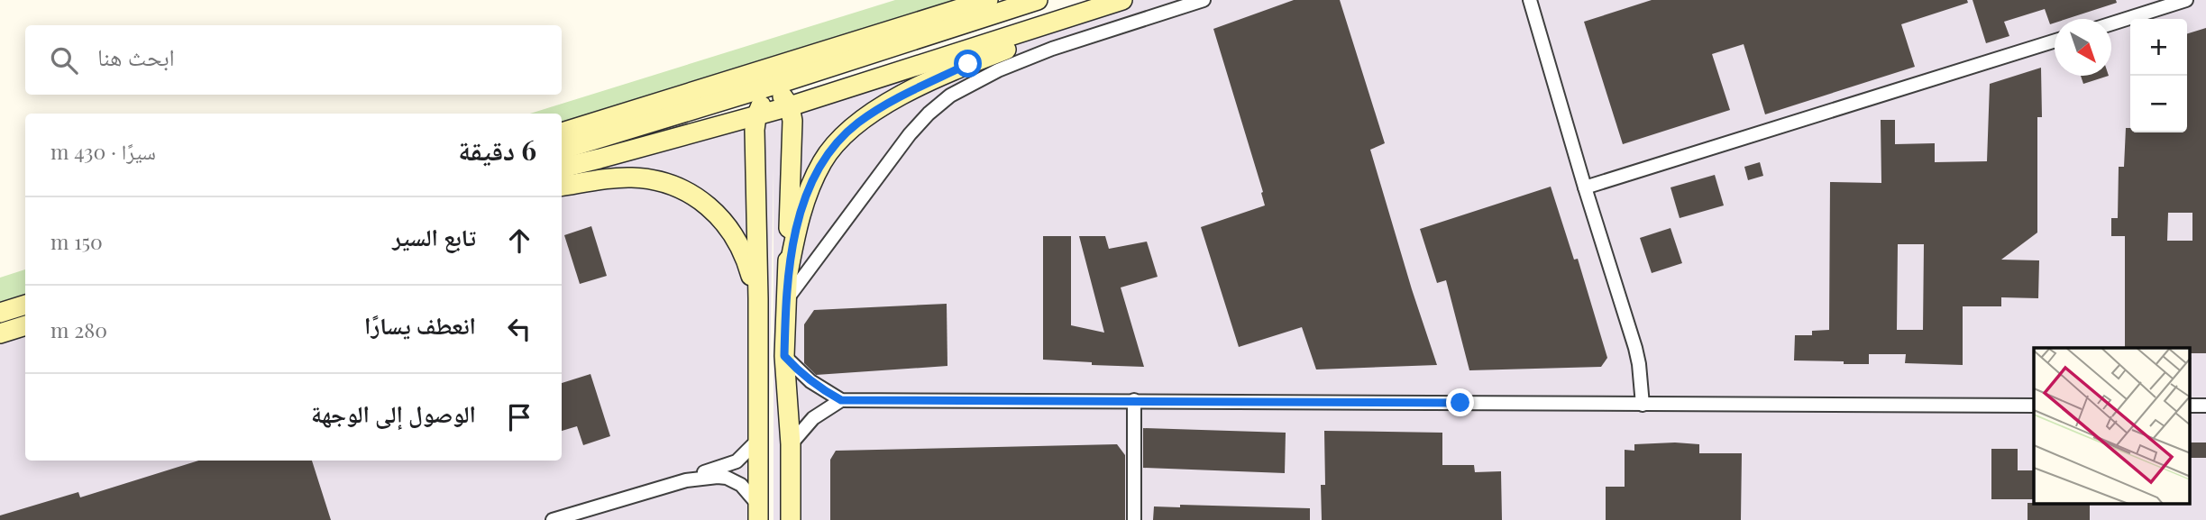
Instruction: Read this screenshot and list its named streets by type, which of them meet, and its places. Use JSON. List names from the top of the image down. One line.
{"north":"bottom right","page":{"map_buttons":["+","−"],"search":"ابحث هنا","heading":["6 دقيقة","سيرًا · 430 m"],"list":[["تابع السير","150 m"],["انعطف يسارًا","280 m"],"الوصول إلى الوجهة"]}}
